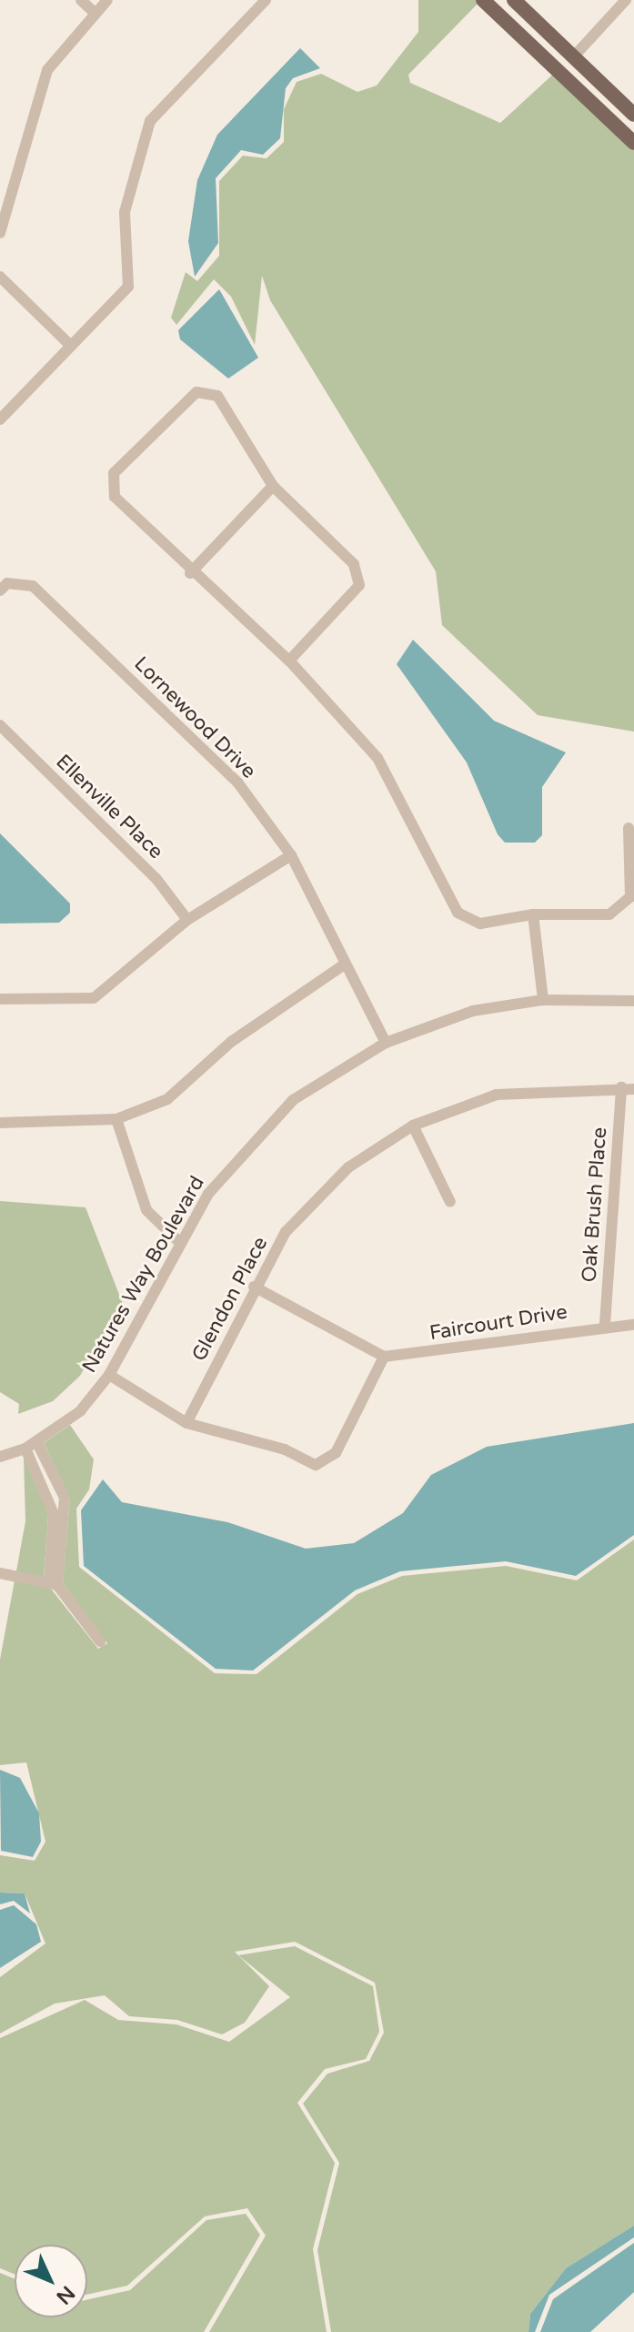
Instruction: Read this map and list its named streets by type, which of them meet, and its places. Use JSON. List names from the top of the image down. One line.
{"streets":{"street":["Lornewood Drive","Ellenville Place","Oak Brush Place","Natures Way Boulevard","Glendon Place","Faircourt Drive"]},"crossings":[["Lornewood Drive","Natures Way Boulevard"],["Oak Brush Place","Glendon Place"],["Oak Brush Place","Faircourt Drive"]],"north":"bottom right"}
